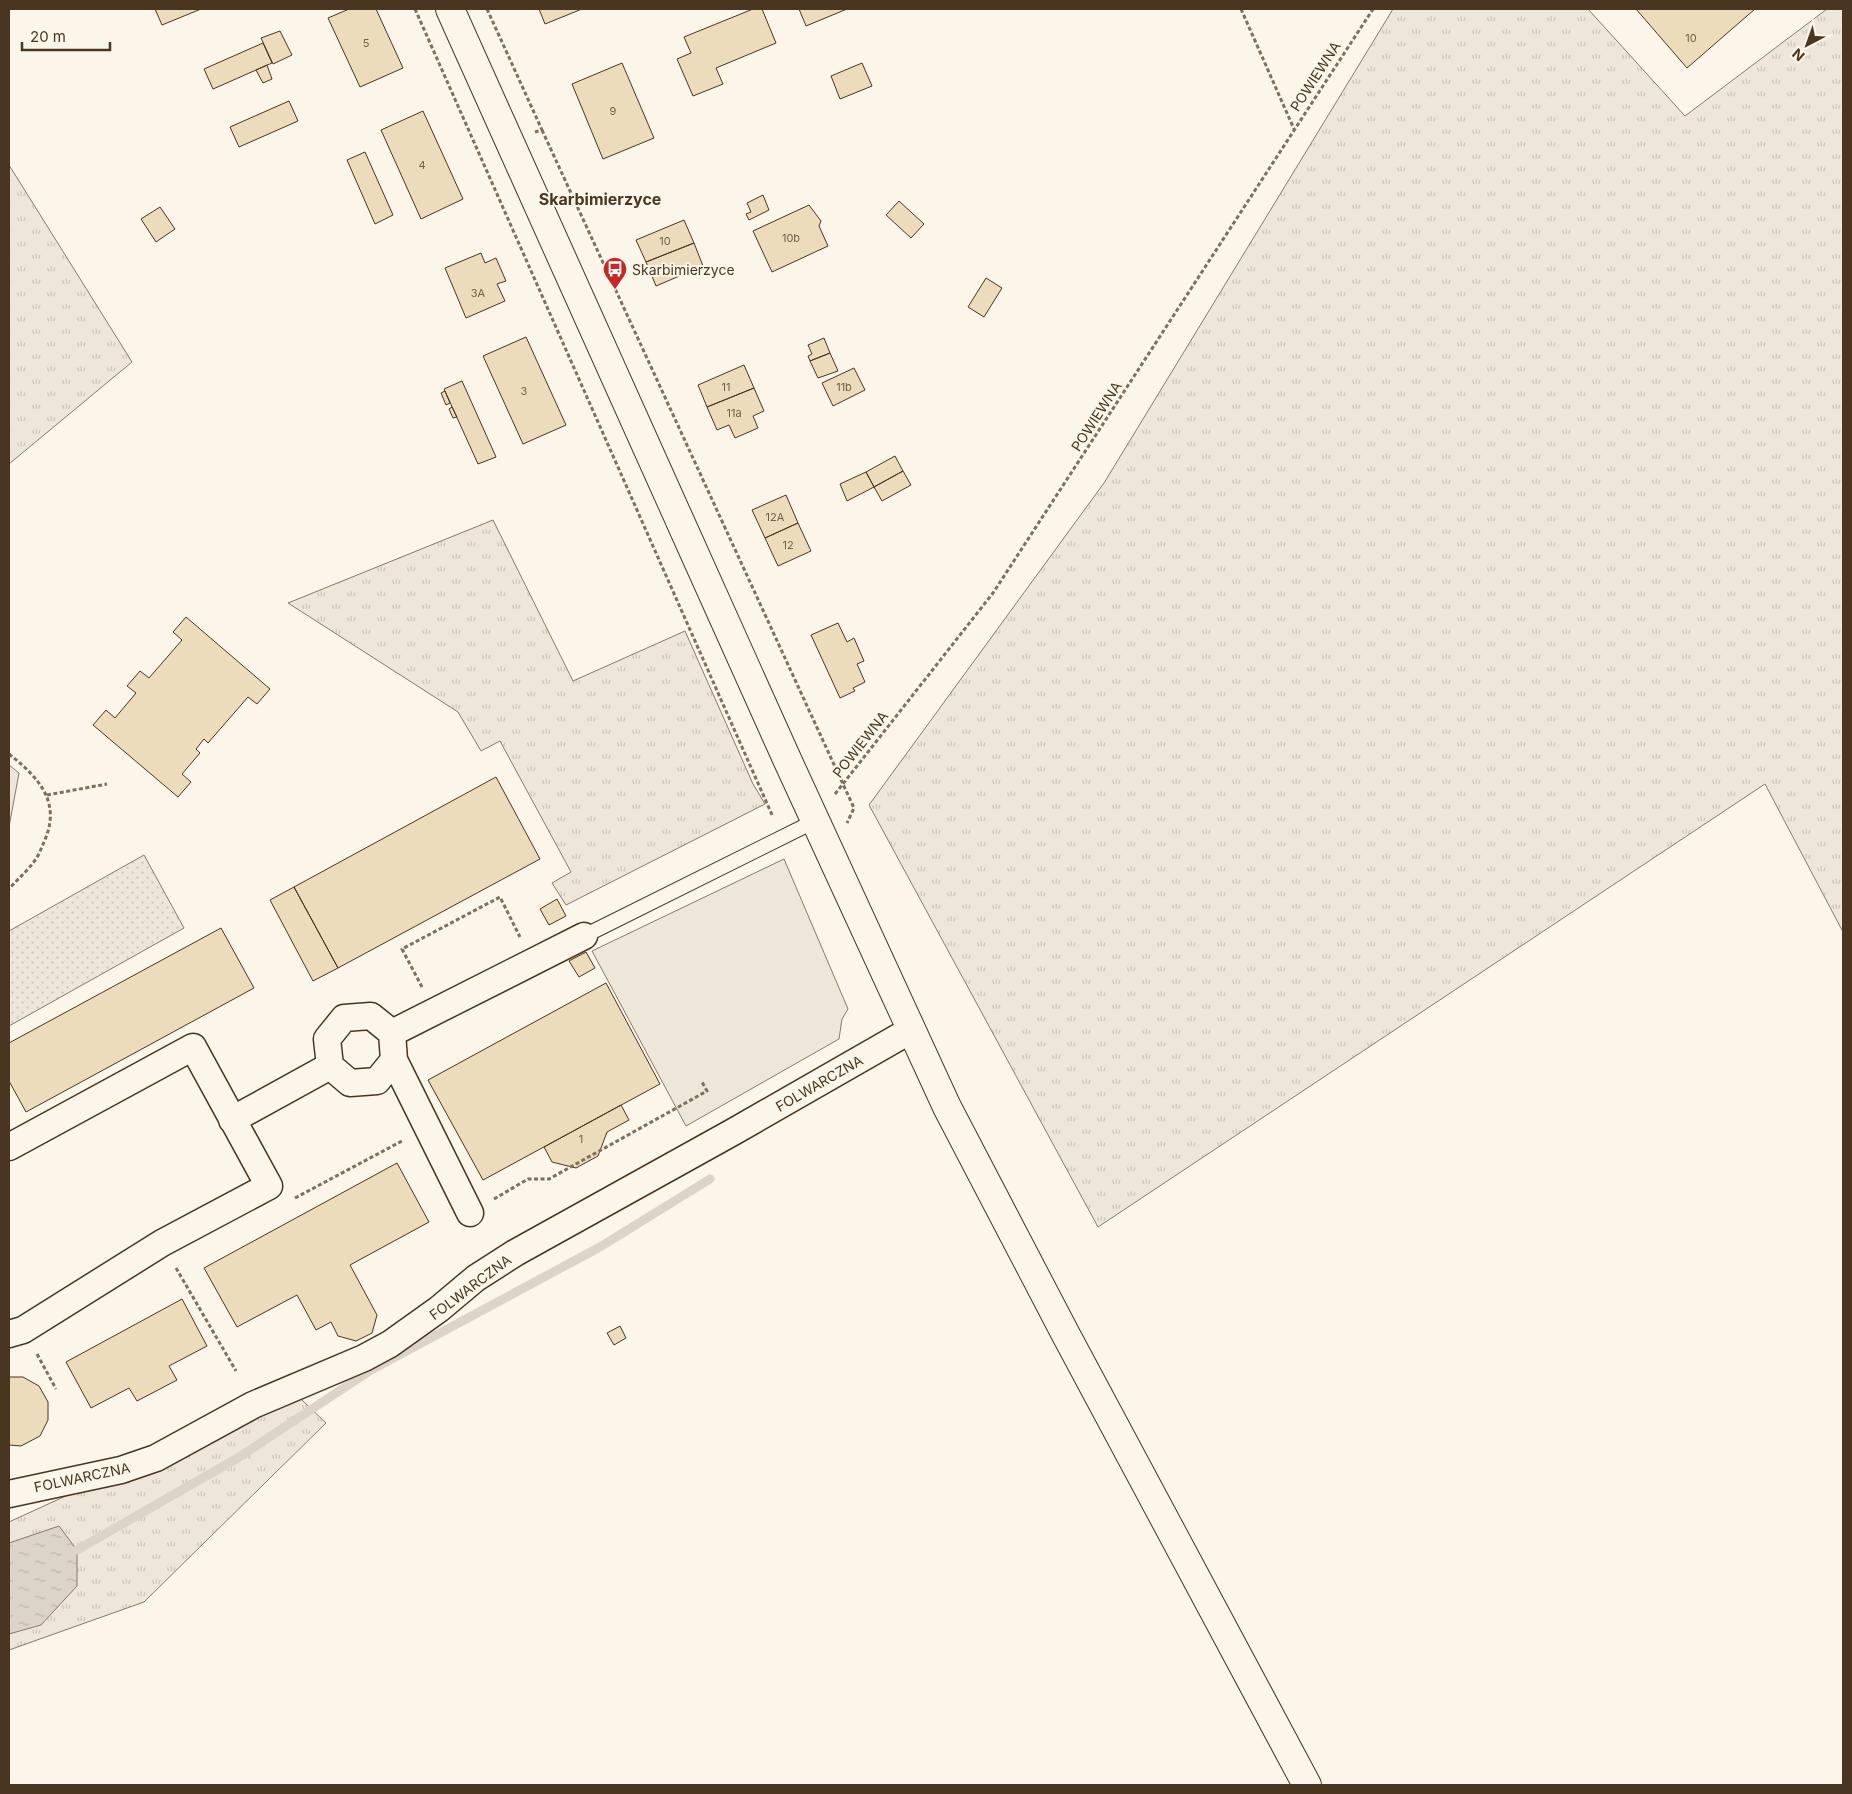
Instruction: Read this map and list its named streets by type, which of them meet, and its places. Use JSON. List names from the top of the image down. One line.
{"streets":{"street":["FOLWARCZNA"],"path":["POWIEWNA"]},"districts":["Skarbimierzyce"],"places":{"bus stop":["Skarbimierzyce"]},"house_numbers":["10","5","9","4","10b","10","3A","11","11b","3","11a","12A","12","1"],"scale_bar":"20 m","north":"bottom left"}
